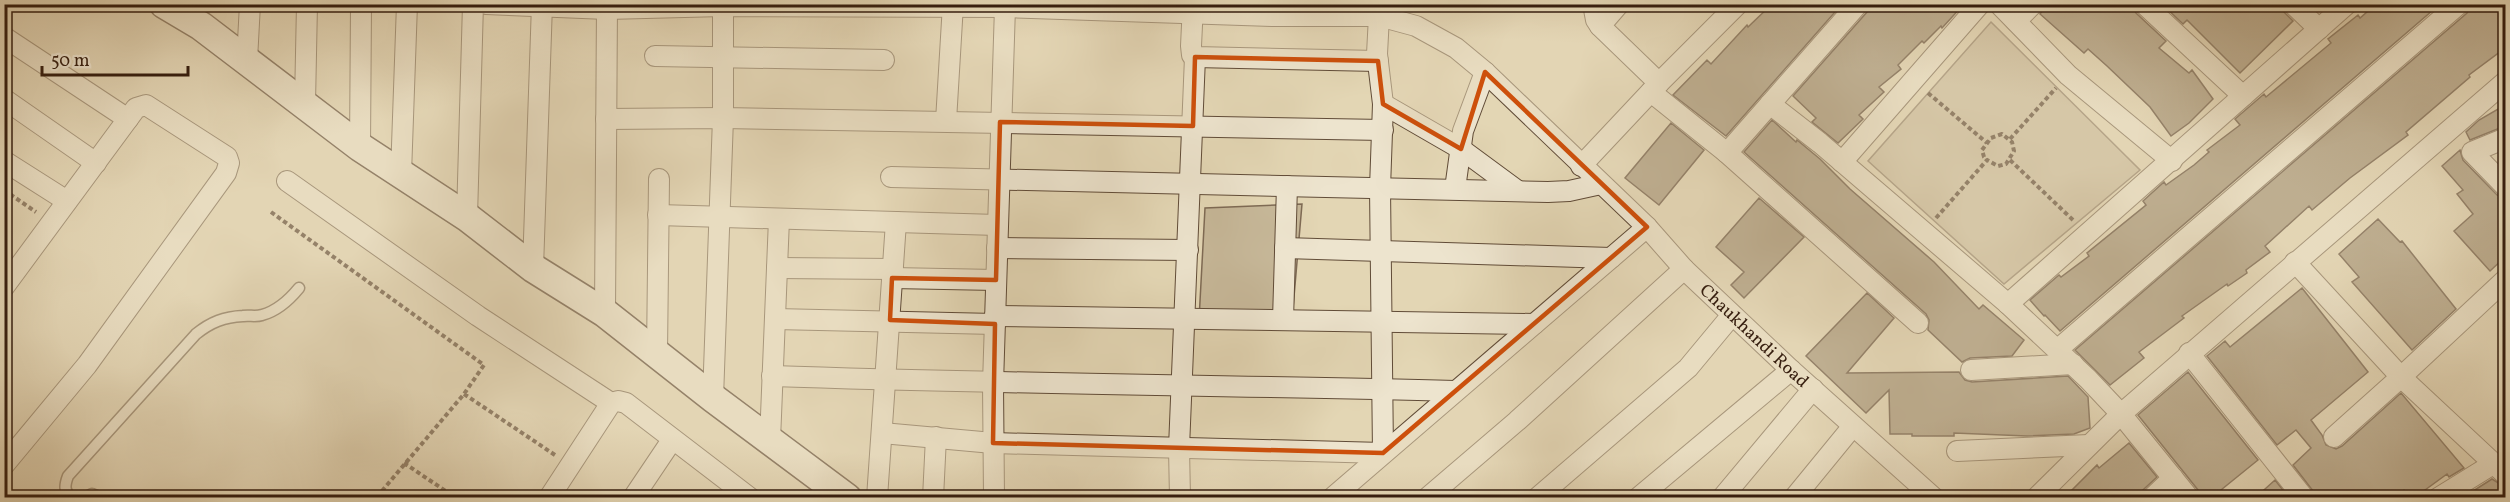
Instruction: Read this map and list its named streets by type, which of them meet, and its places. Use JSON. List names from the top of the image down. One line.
{"streets":{"street":["Chaukhandi Road"]},"scale_bar":"50 m"}
